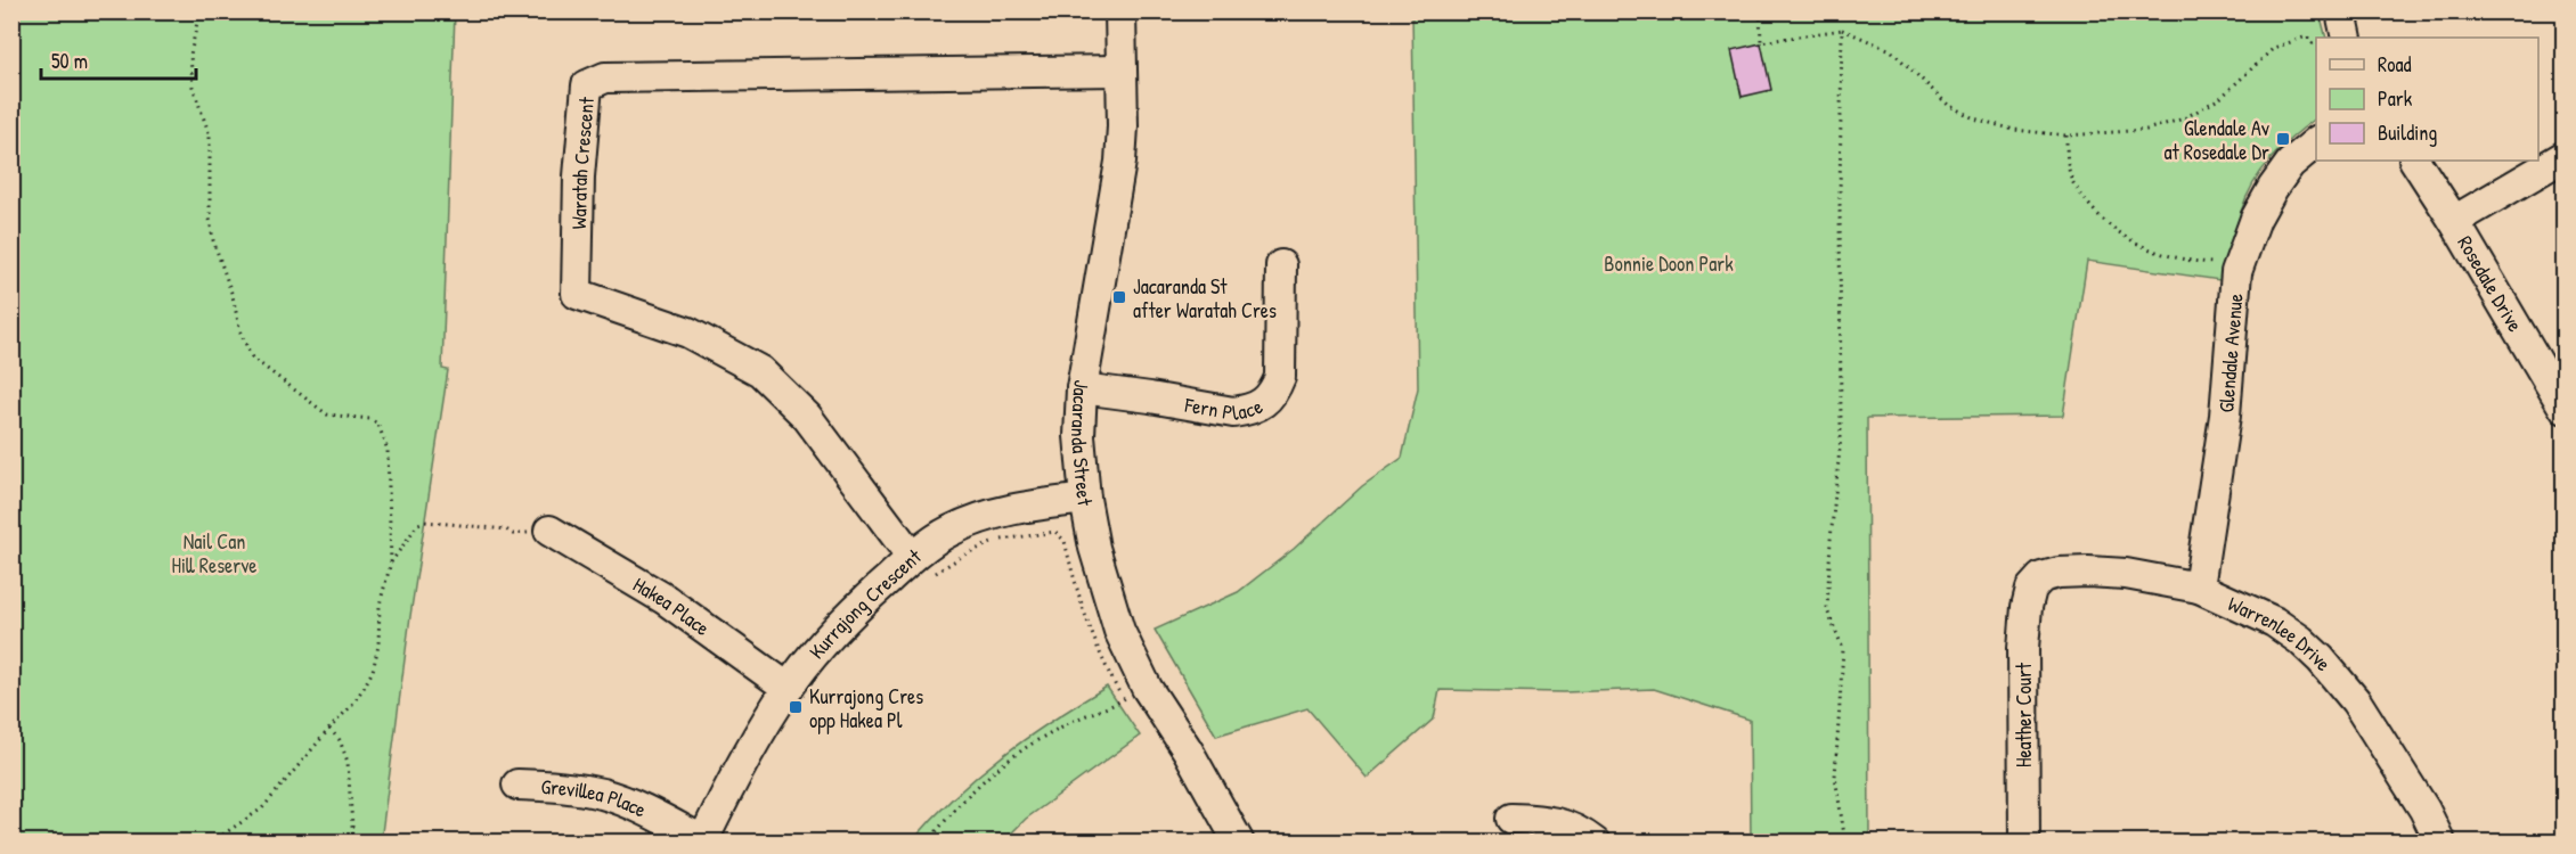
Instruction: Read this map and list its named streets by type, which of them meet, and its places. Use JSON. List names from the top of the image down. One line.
{"streets":{"street":["Waratah Crescent","Rosedale Drive","Glendale Avenue","Fern Place","Jacaranda Street","Kurrajong Crescent","Hakea Place","Warrenlee Drive","Heather Court","Grevillea Place"]},"crossings":[["Waratah Crescent","Jacaranda Street"],["Waratah Crescent","Kurrajong Crescent"],["Glendale Avenue","Warrenlee Drive"],["Fern Place","Jacaranda Street"],["Jacaranda Street","Kurrajong Crescent"],["Kurrajong Crescent","Hakea Place"],["Kurrajong Crescent","Grevillea Place"],["Warrenlee Drive","Heather Court"]],"parks":["Bonnie Doon Park","Nail Can Hill Reserve"],"places":{"transit":["Glendale Av at Rosedale Dr","Jacaranda St after Waratah Cres","Kurrajong Cres opp Hakea Pl"]},"legend":["Road","Park","Building"],"scale_bar":"50 m"}
